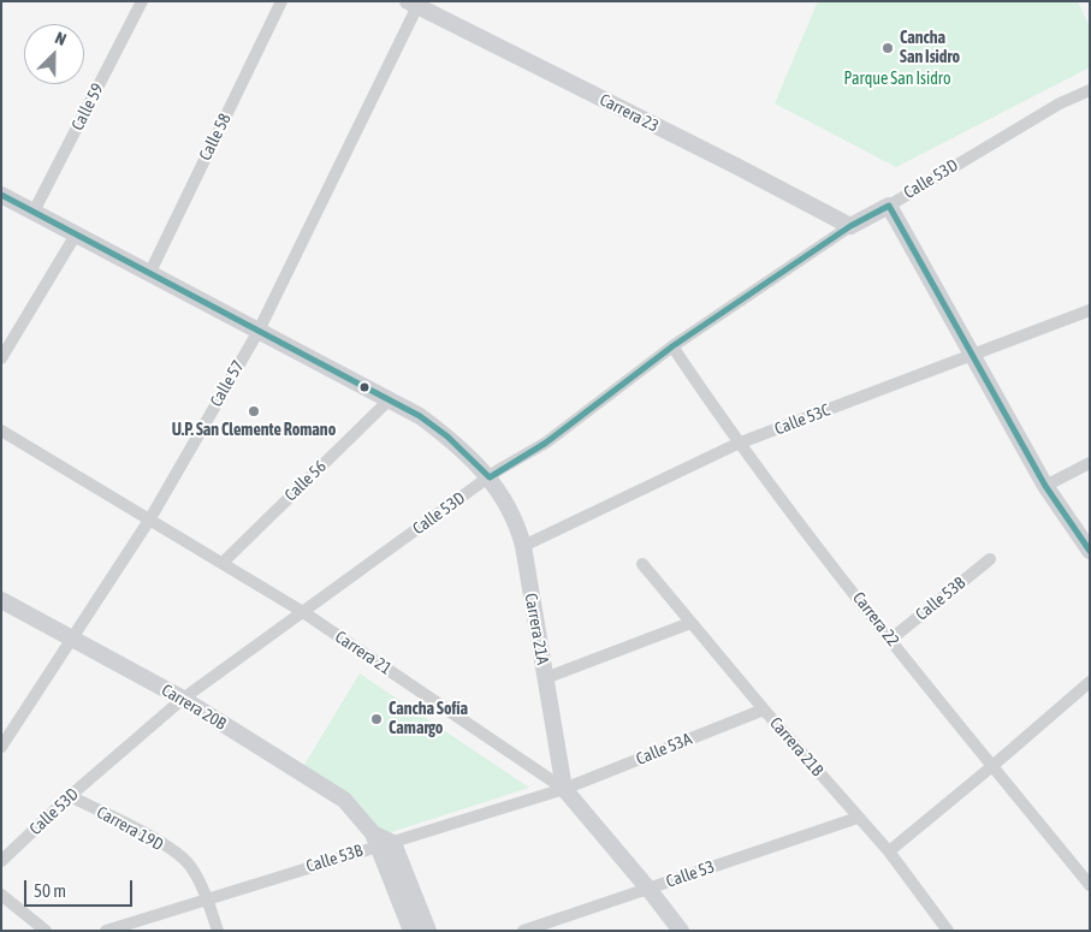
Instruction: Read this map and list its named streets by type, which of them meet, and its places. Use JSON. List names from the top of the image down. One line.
{"streets":{"street":["Calle 59","Carrera 23","Calle 58","Calle 53D","Calle 57","Calle 53C","Calle 56","Calle 53B","Carrera 22","Carrera 21A","Carrera 21","Carrera 20B","Carrera 21B","Calle 53A","Carrera 19D","Calle 53"]},"crossings":[["Carrera 23","Calle 53D"],["Carrera 23","Calle 57"],["Calle 53D","Carrera 22"],["Calle 53D","Carrera 21A"],["Calle 53D","Carrera 21"],["Calle 53D","Carrera 20B"],["Calle 53D","Carrera 19D"],["Calle 57","Carrera 21"],["Calle 57","Carrera 20B"],["Calle 53C","Carrera 22"],["Calle 53C","Carrera 21A"],["Calle 56","Carrera 21"],["Calle 53B","Carrera 22"],["Calle 53B","Carrera 20B"],["Calle 53B","Carrera 19D"],["Carrera 21A","Carrera 21"],["Carrera 21A","Calle 53A"],["Carrera 21","Calle 53A"],["Carrera 21","Calle 53"],["Carrera 21B","Calle 53A"],["Carrera 21B","Calle 53"]],"parks":["Parque San Isidro"],"places":["Cancha San Isidro","U.P. San Clemente Romano","Cancha Sofía Camargo"],"scale_bar":"50 m","north":"top right"}
